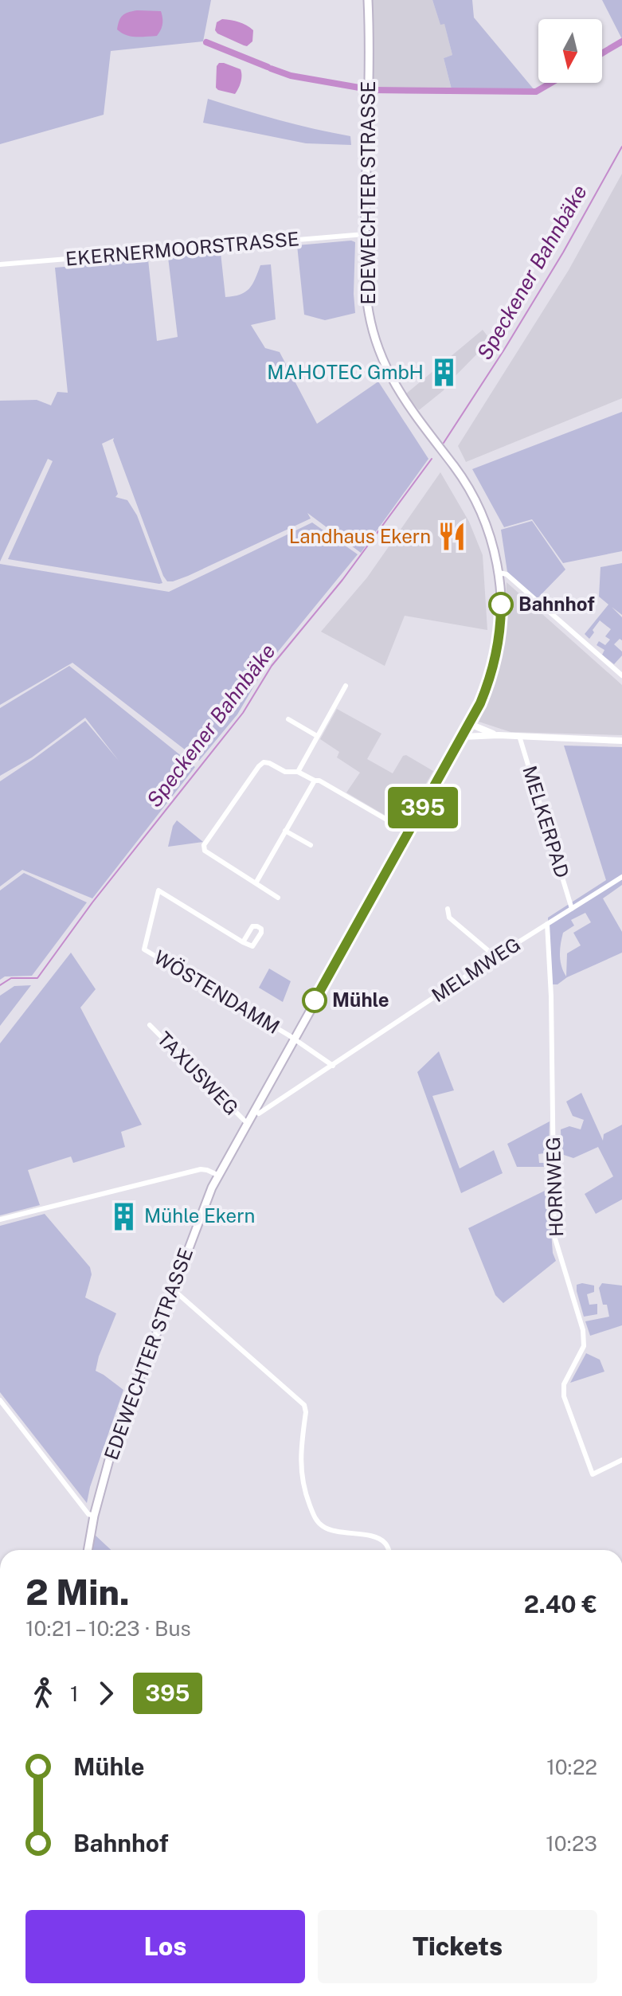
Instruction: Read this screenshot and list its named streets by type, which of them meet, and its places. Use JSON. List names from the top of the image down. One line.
{"streets":{"main road":["EDEWECHTER STRASSE"],"street":["EKERNERMOORSTRASSE","MELKERPAD","MELMWEG","WÖSTENDAMM","TAXUSWEG","HORNWEG"]},"crossings":[["EDEWECHTER STRASSE","EKERNERMOORSTRASSE"],["EDEWECHTER STRASSE","WÖSTENDAMM"],["EDEWECHTER STRASSE","TAXUSWEG"],["MELKERPAD","MELMWEG"],["MELMWEG","HORNWEG"]],"water":["Speckener Bahnbäke"],"places":{"building":["MAHOTEC GmbH","Mühle Ekern"],"restaurant":["Landhaus Ekern"],"other":["Bahnhof","Mühle"]},"lines":["bus line 395"],"north":"bottom","page":{"on_map":"395","heading":["2 Min.","10:21 – 10:23 · Bus","2.40 €"],"legs":["1","395"],"list":[{"name":"Mühle","value":"10:22"},{"name":"Bahnhof","value":"10:23"}],"buttons":["Los","Tickets"]}}
